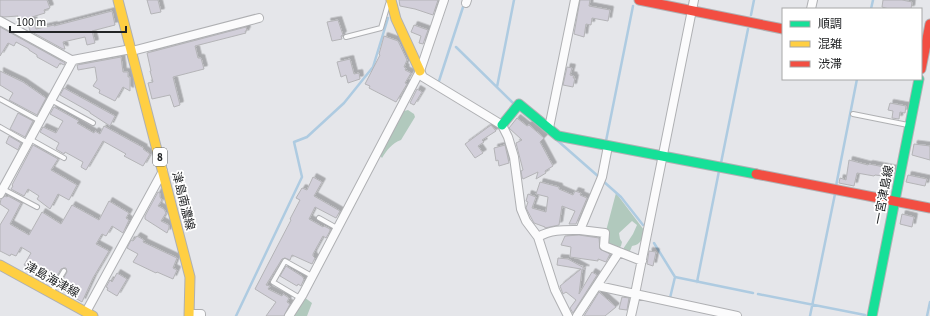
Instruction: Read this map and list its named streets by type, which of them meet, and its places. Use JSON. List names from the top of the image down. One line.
{"streets":{"main road":["8","一宮津島線","津島南濃線","津島海津線"]},"legend":["順調","混雑","渋滞"],"scale_bar":"100 m"}
